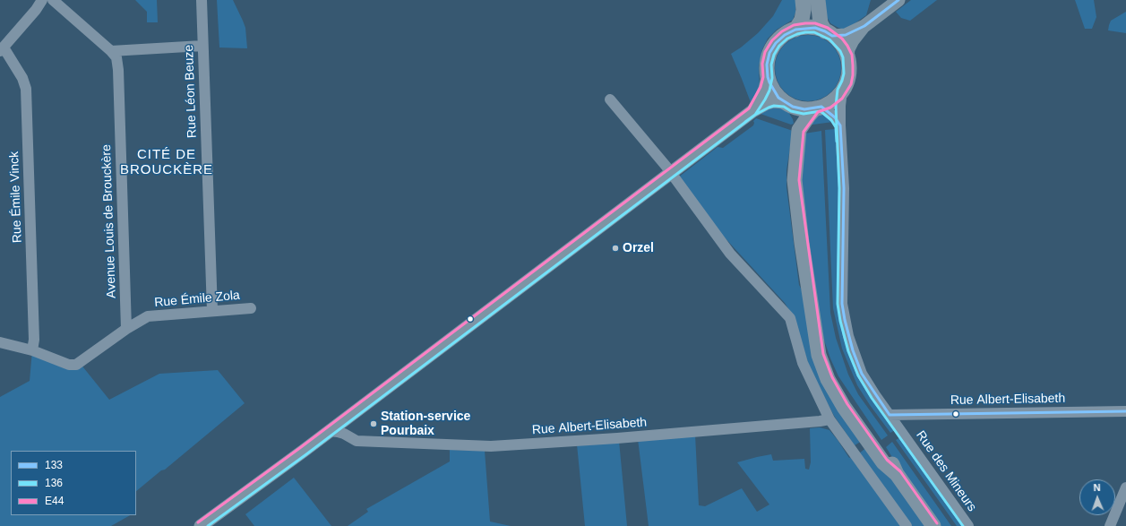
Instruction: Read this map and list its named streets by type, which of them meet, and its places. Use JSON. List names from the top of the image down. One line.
{"streets":{"street":["Rue Léon Beuze","Rue Émile Vinck","Avenue Louis de Brouckère","Rue Émile Zola","Rue Albert-Elisabeth","Rue des Mineurs"]},"crossings":[["Rue Léon Beuze","Rue Émile Zola"],["Avenue Louis de Brouckère","Rue Émile Zola"],["Rue Albert-Elisabeth","Rue des Mineurs"]],"districts":["CITÉ DE BROUCKÈRE"],"places":["Orzel","Station-service Pourbaix"],"lines":["transit line 133","transit line E44","transit line 136"],"legend":["133","136","E44"],"north":"top"}
